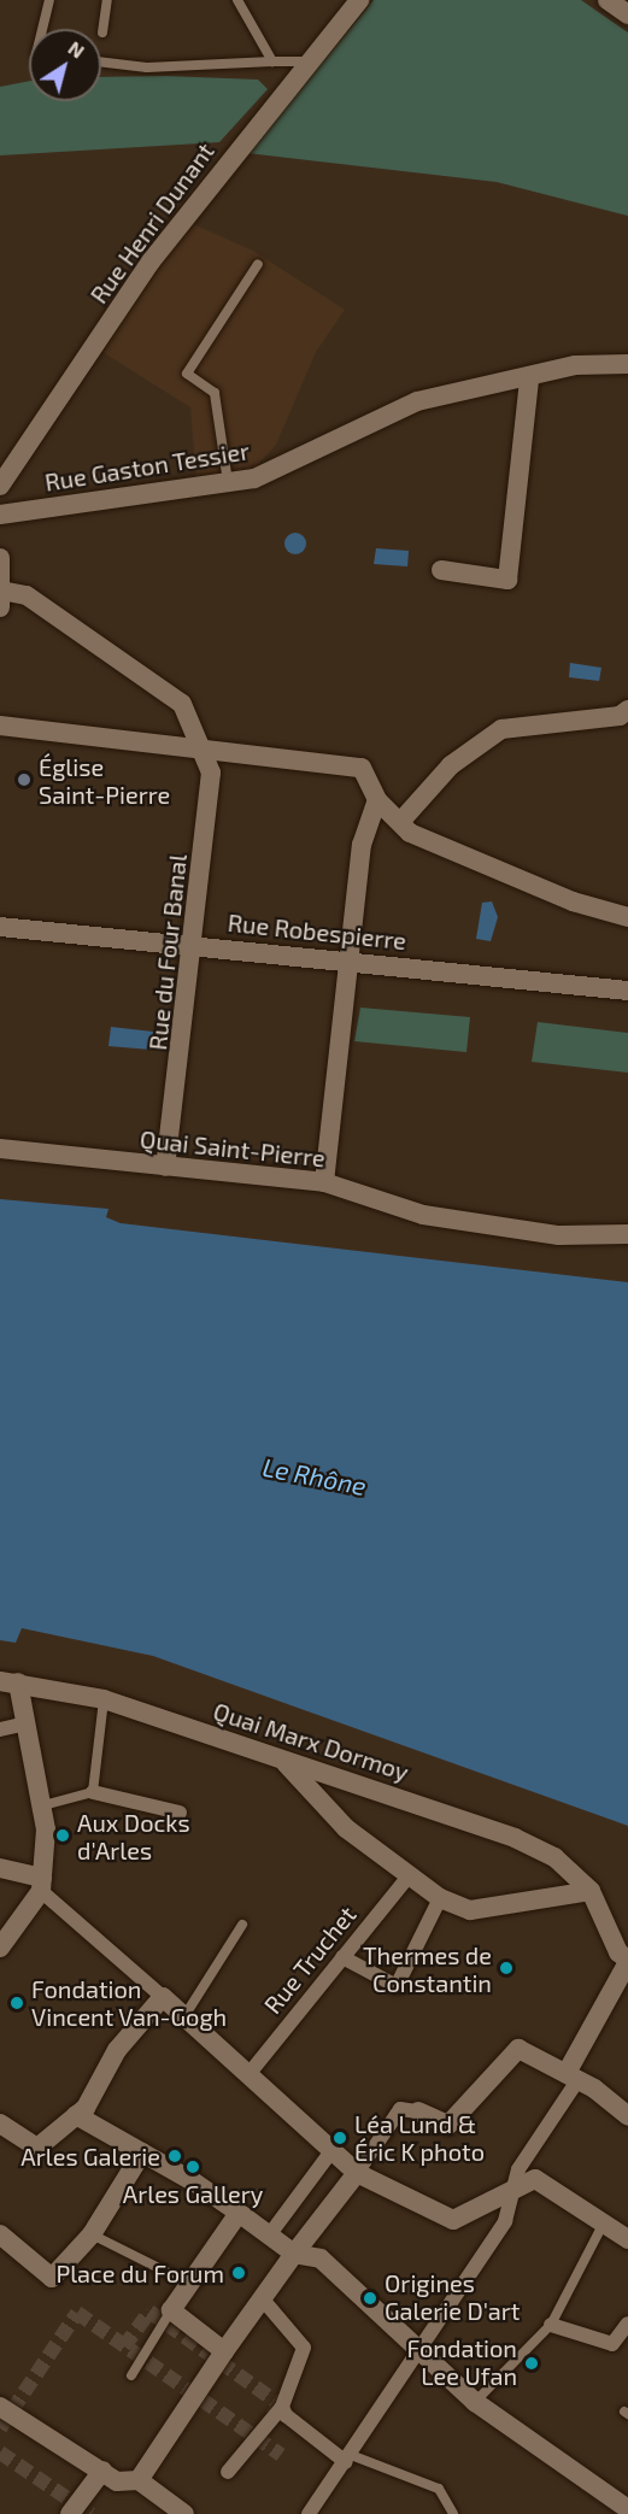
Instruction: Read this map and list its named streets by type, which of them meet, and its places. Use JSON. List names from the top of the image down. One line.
{"streets":{"street":["Rue Henri Dunant","Rue Gaston Tessier","Rue Robespierre","Rue du Four Banal","Quai Saint-Pierre","Quai Marx Dormoy","Rue Truchet"]},"crossings":[["Rue Robespierre","Rue du Four Banal"],["Rue du Four Banal","Quai Saint-Pierre"]],"water":["Le Rhône"],"places":["Église Saint-Pierre","Aux Docks d'Arles","Thermes de Constantin","Fondation Vincent Van-Gogh","Léa Lund & Éric K photo","Arles Galerie","Arles Gallery","Place du Forum","Origines Galerie D'art","Fondation Lee Ufan"],"north":"top right"}
